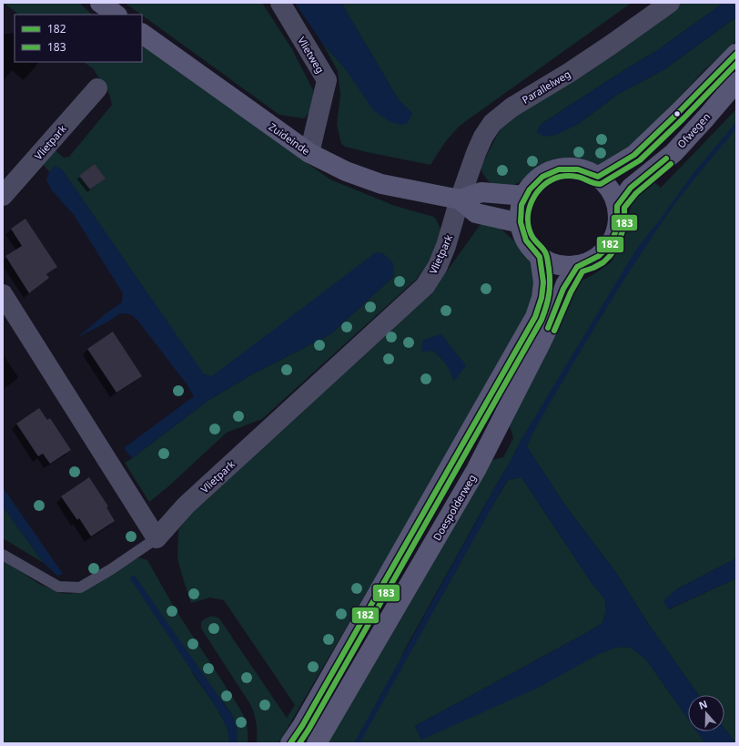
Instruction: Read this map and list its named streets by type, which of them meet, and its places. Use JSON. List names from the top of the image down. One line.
{"streets":{"main road":["Ofwegen","Zuideinde","Doespolderweg"],"street":["Vlietweg","Parallelweg","Vlietpark"]},"crossings":[["Vlietweg","Zuideinde"],["Parallelweg","Zuideinde"],["Parallelweg","Vlietpark"],["Ofwegen","Zuideinde"],["Ofwegen","Doespolderweg"],["Zuideinde","Vlietpark"],["Zuideinde","Doespolderweg"]],"lines":["transit line 182","transit line 183"],"legend":["182","183"],"north":"top"}
